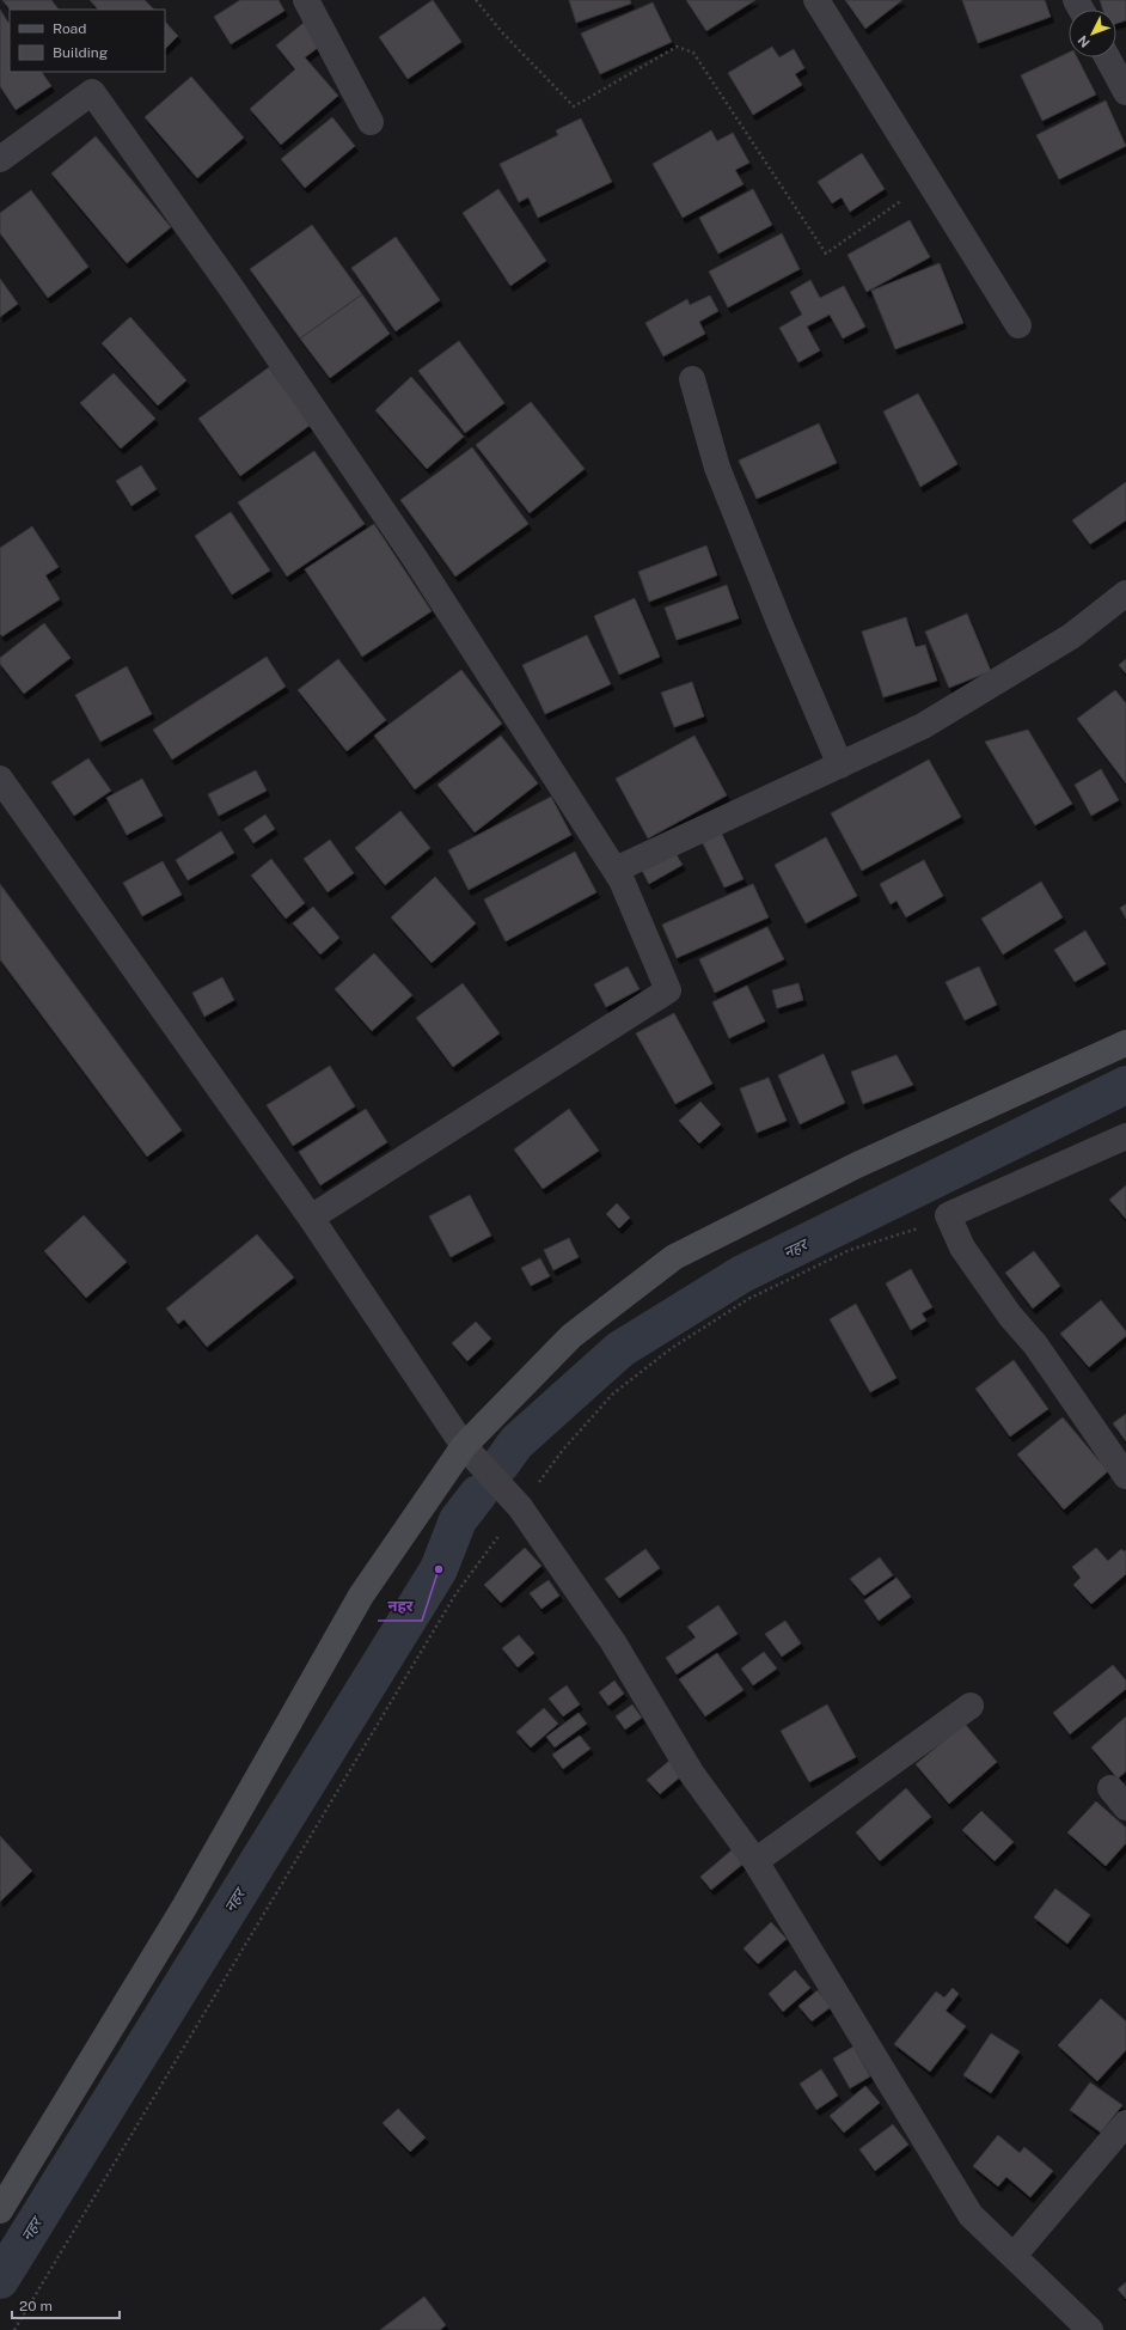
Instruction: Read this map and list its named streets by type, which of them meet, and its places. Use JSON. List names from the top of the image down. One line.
{"water":["नहर"],"places":["नहर"],"legend":["Road","Building"],"scale_bar":"20 m","north":"bottom left"}
